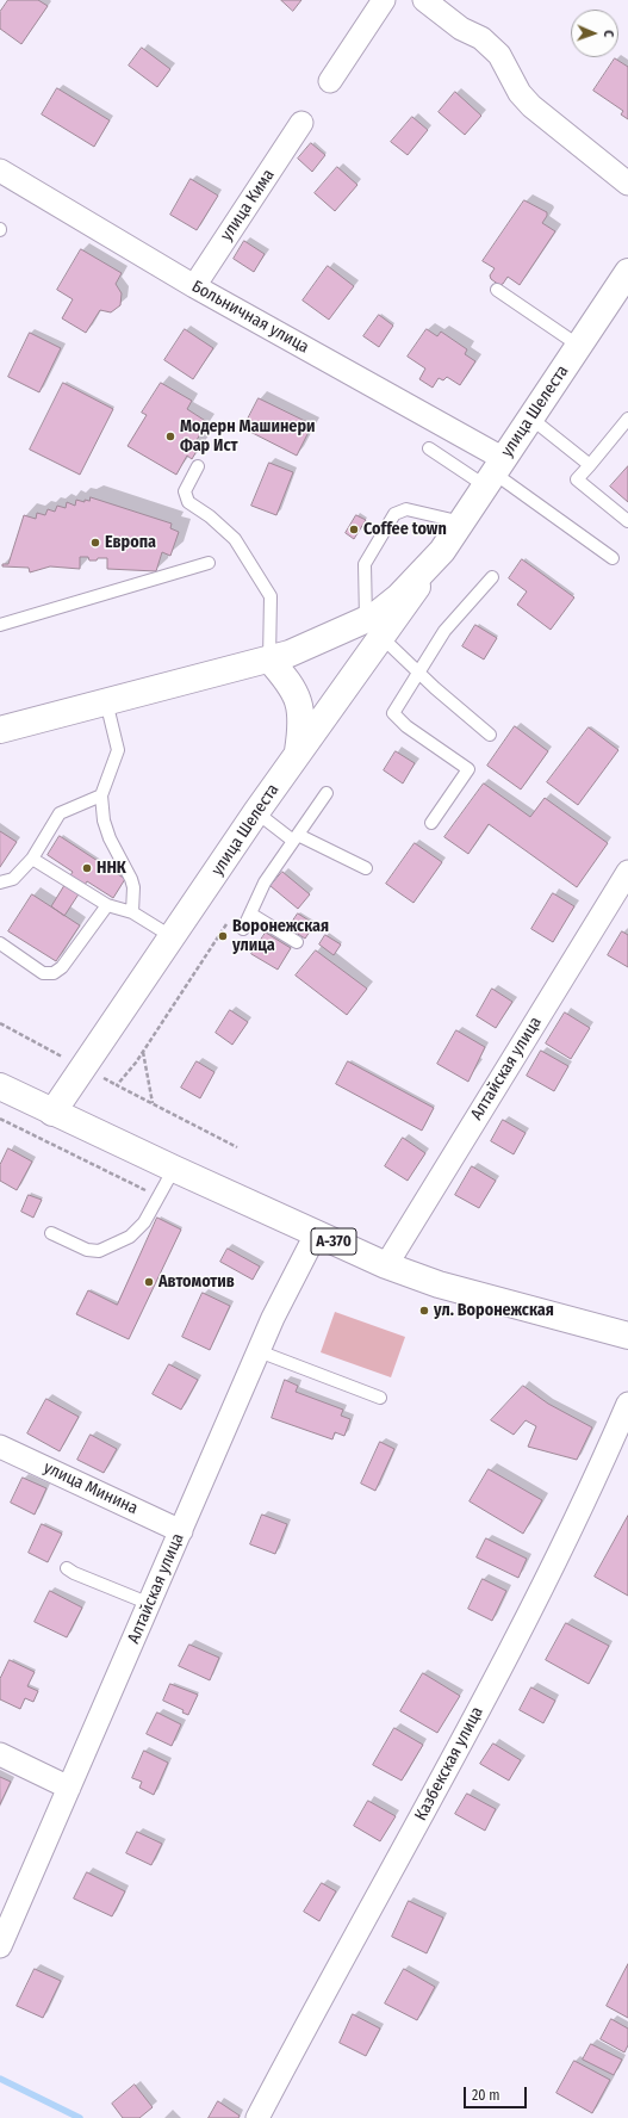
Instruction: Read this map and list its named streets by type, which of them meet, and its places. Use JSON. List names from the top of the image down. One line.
{"streets":{"main road":["улица Шелеста","А-370"],"street":["улица Кима","Больничная улица","Алтайская улица","улица Минина","Казбекская улица"]},"crossings":[["улица Кима","Больничная улица"],["Больничная улица","улица Шелеста"],["улица Шелеста","А-370"],["Алтайская улица","А-370"],["Алтайская улица","улица Минина"]],"places":["Модерн Машинери Фар Ист","Coffee town","Европа","ННК","Воронежская улица","Автомотив","ул. Воронежская"],"scale_bar":"20 m","north":"right"}
